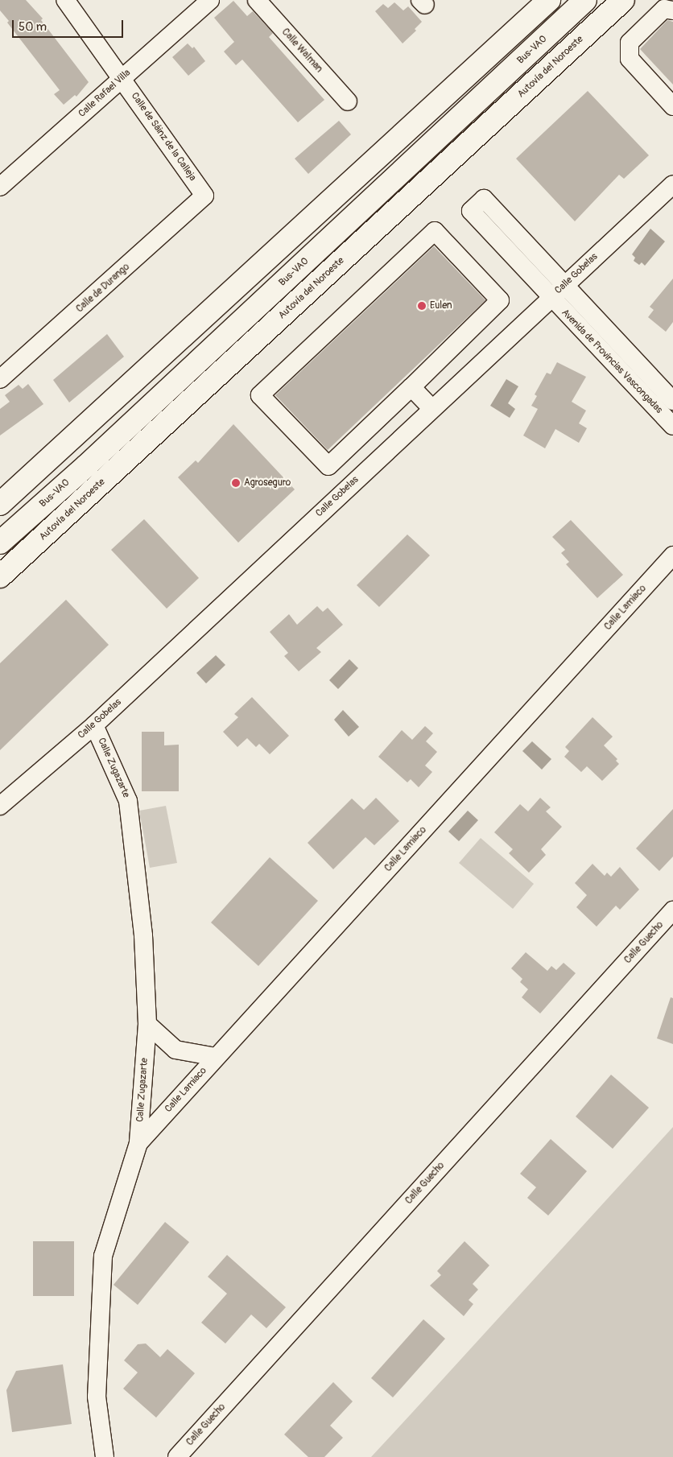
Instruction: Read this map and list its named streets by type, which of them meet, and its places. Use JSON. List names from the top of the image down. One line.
{"streets":{"highway":["Bus-VAO","Autovía del Noroeste"],"street":["Calle Walman","Calle Rafael Villa","Calle de Sáinz de la Calleja","Calle Gobelas","Calle de Durango","Avenida de Provincias Vascongadas","Calle Lamiaco","Calle Zugazarte","Calle Guecho"]},"crossings":[["Calle Rafael Villa","Calle de Sáinz de la Calleja"],["Calle de Sáinz de la Calleja","Calle de Durango"],["Calle Gobelas","Avenida de Provincias Vascongadas"],["Calle Gobelas","Calle Zugazarte"],["Calle Lamiaco","Calle Zugazarte"]],"places":["Eulen","Agroseguro"],"scale_bar":"50 m"}
